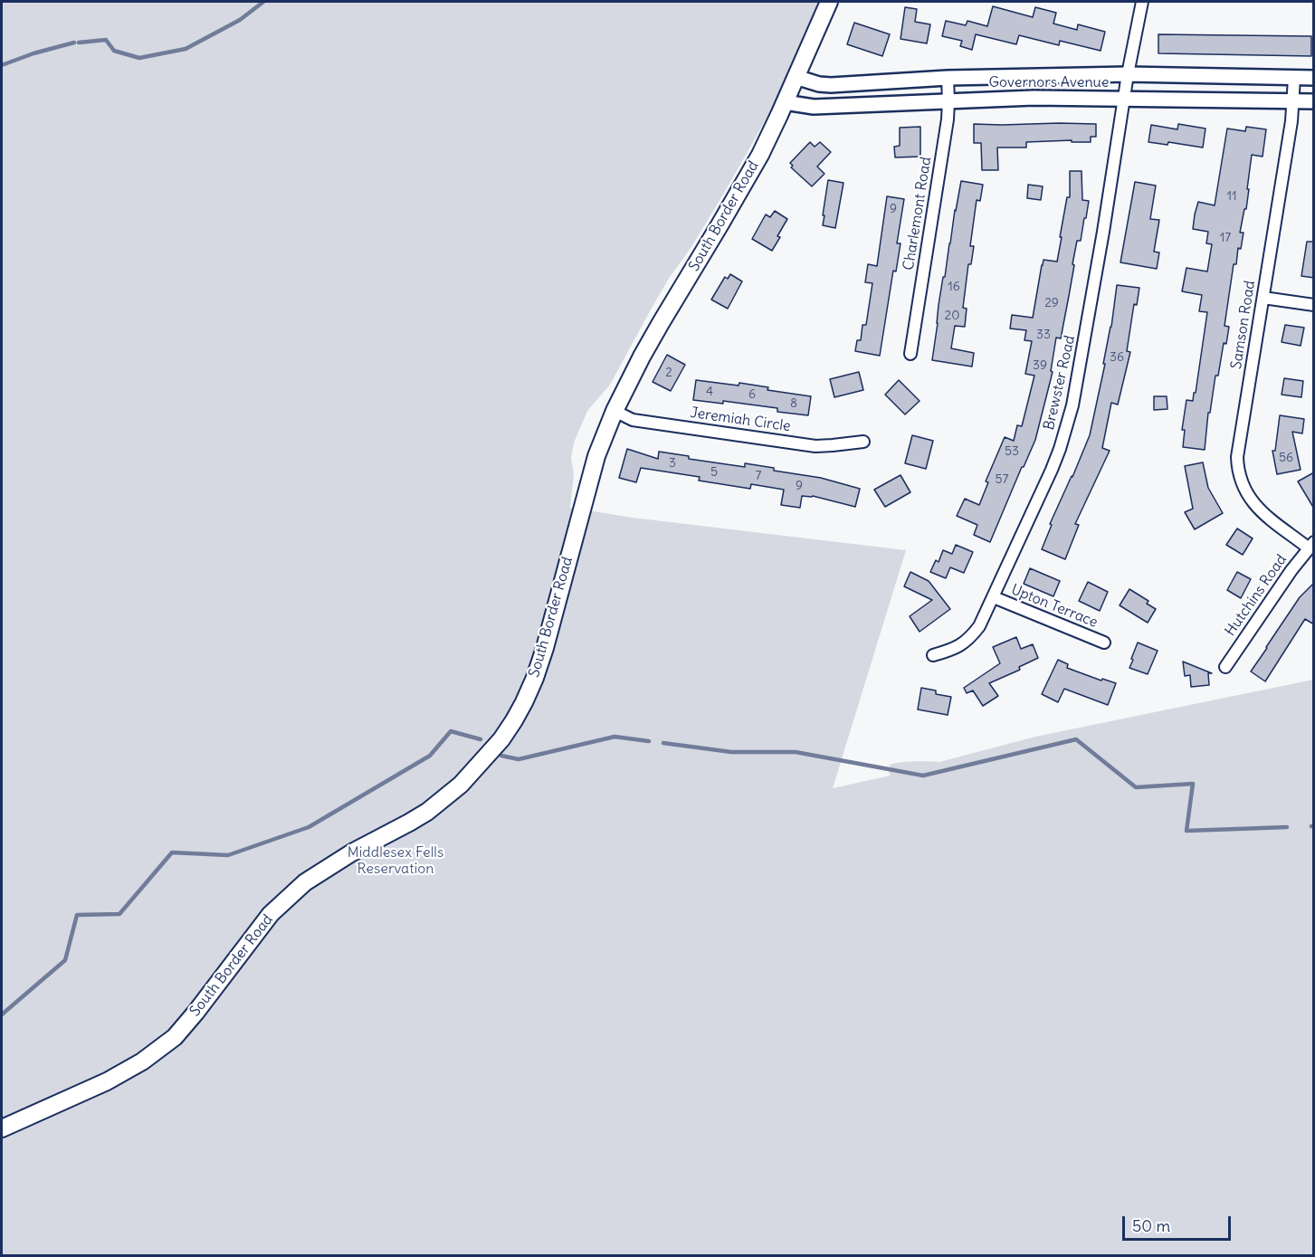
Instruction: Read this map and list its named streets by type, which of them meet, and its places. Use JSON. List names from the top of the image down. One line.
{"streets":{"main road":["South Border Road"],"street":["Governors Avenue","Charlemont Road","Samson Road","Brewster Road","Jeremiah Circle","Hutchins Road","Upton Terrace"]},"crossings":[["Governors Avenue","Charlemont Road"],["Governors Avenue","South Border Road"],["Governors Avenue","Samson Road"],["Governors Avenue","Brewster Road"],["South Border Road","Jeremiah Circle"],["Samson Road","Hutchins Road"],["Brewster Road","Upton Terrace"]],"parks":["Middlesex Fells Reservation"],"house_numbers":["11","9","17","16","29","20","33","36","39","2","4","6","8","53","56","3","5","7","57","9"],"scale_bar":"50 m"}
